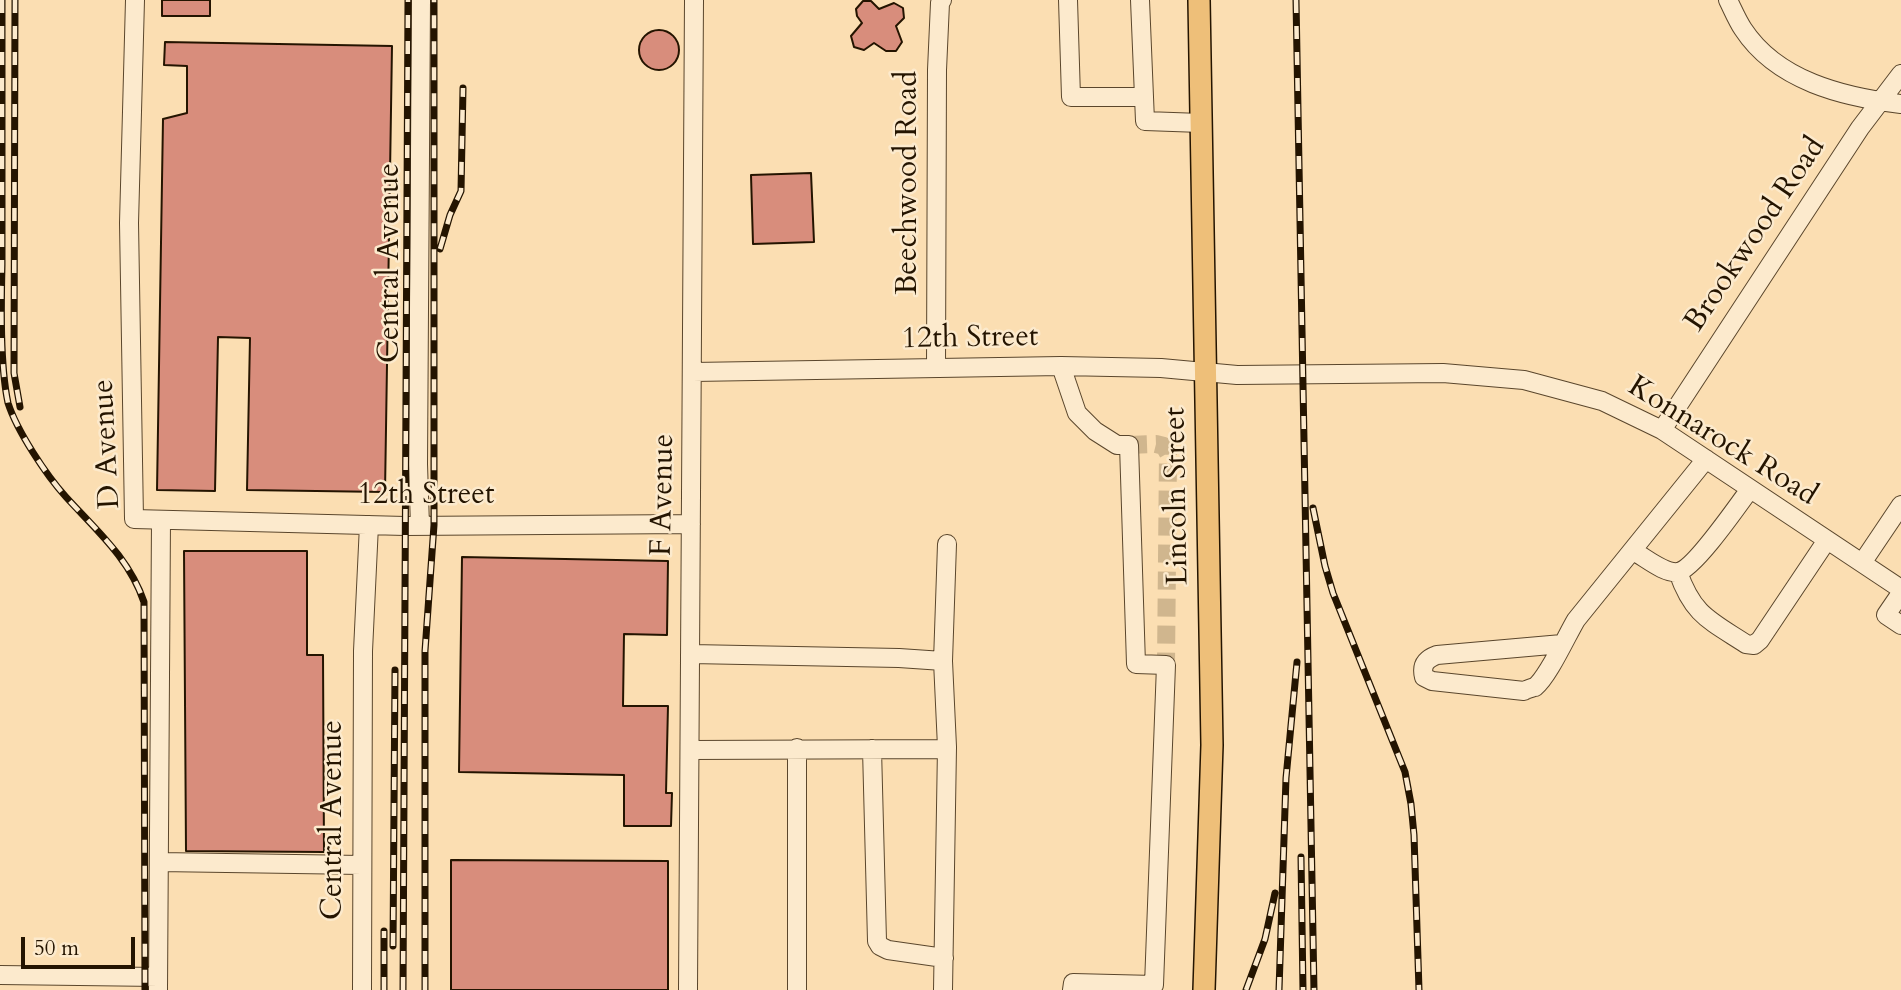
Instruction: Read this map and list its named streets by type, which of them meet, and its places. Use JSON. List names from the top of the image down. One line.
{"streets":{"main road":["Lincoln Street"],"street":["Beechwood Road","Brookwood Road","Central Avenue","12th Street","Konnarock Road","D Avenue","F Avenue"]},"crossings":[["Beechwood Road","12th Street"],["Brookwood Road","Konnarock Road"],["Central Avenue","12th Street"],["12th Street","Konnarock Road"],["12th Street","D Avenue"],["12th Street","F Avenue"],["12th Street","Lincoln Street"],["Konnarock Road","Lincoln Street"]],"scale_bar":"50 m"}
